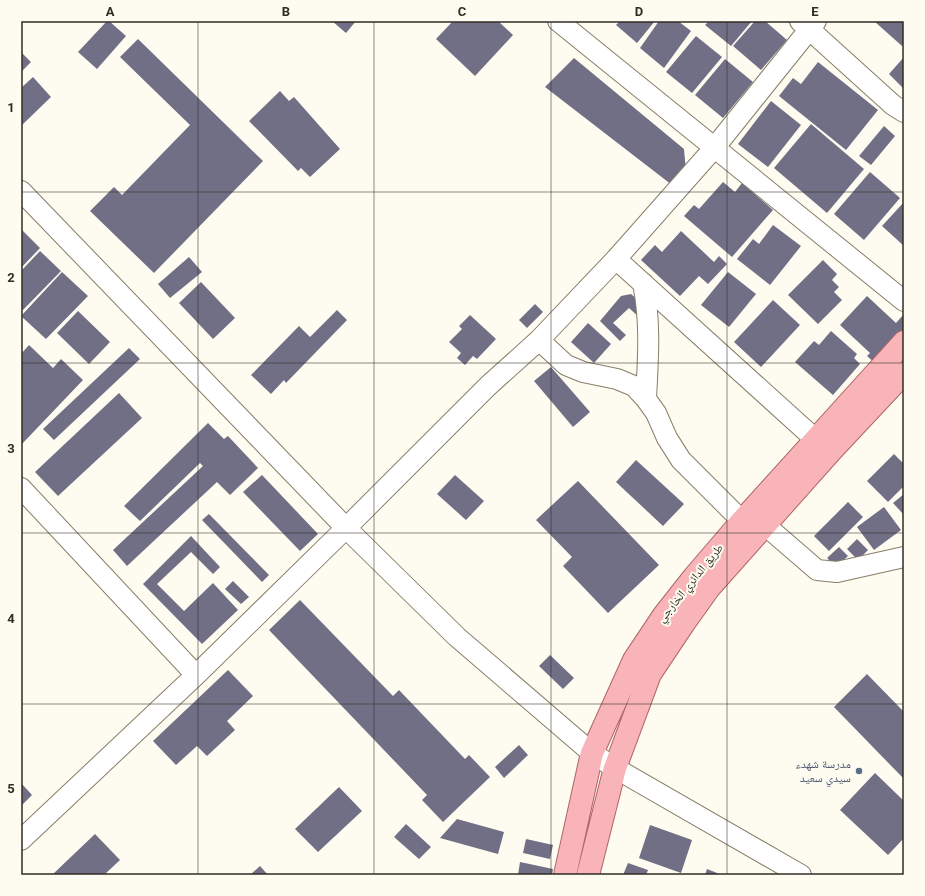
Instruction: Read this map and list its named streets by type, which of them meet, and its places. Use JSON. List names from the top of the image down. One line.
{"streets":{"main road":["طريق الدائري الخارجي"]},"places":["مدرسة شهدء سيدي سعيد"],"grid":{"columns":["A","B","C","D","E"],"rows":["1","2","3","4","5"]}}
